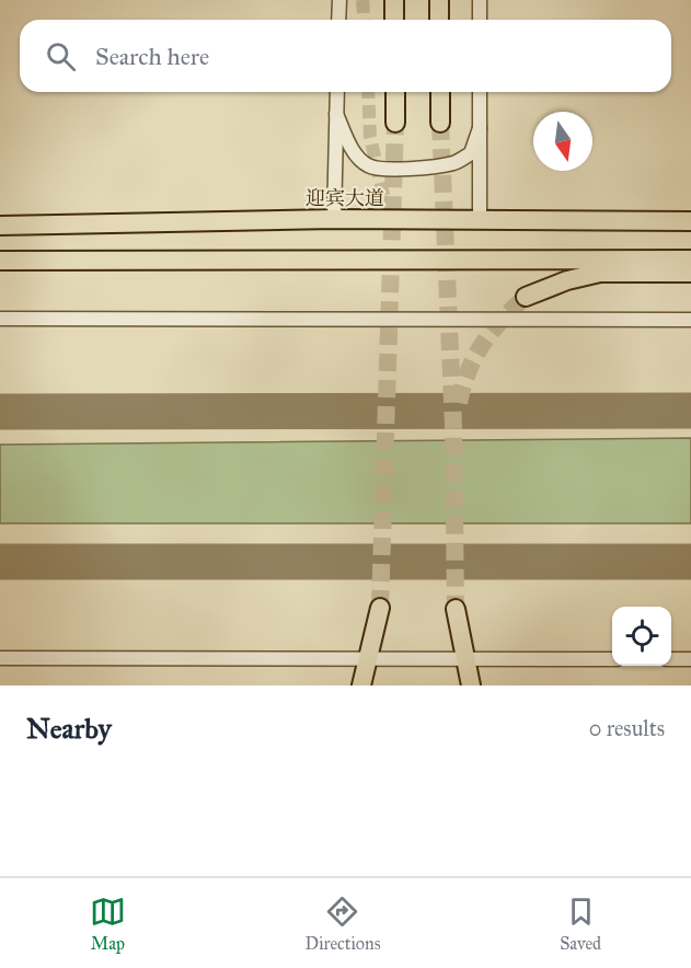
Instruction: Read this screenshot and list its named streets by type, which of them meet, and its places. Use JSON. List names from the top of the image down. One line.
{"streets":{"main road":["迎宾大道"]},"north":"bottom","page":{"search":"Search here","heading":["Nearby","0 results"],"nav":["Map","Directions","Saved"]}}
